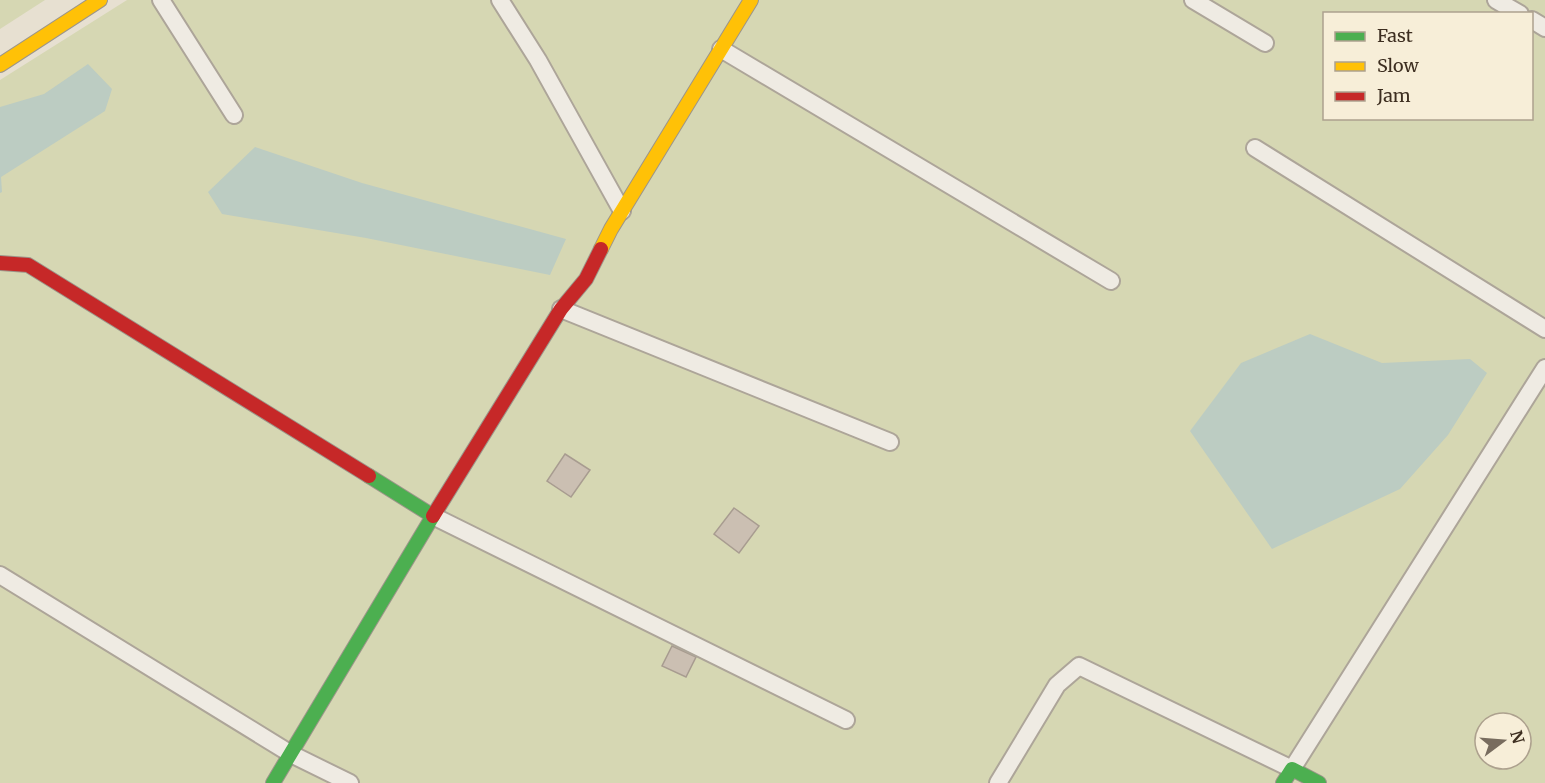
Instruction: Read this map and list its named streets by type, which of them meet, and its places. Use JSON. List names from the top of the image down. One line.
{"legend":["Fast","Slow","Jam"],"north":"right"}
